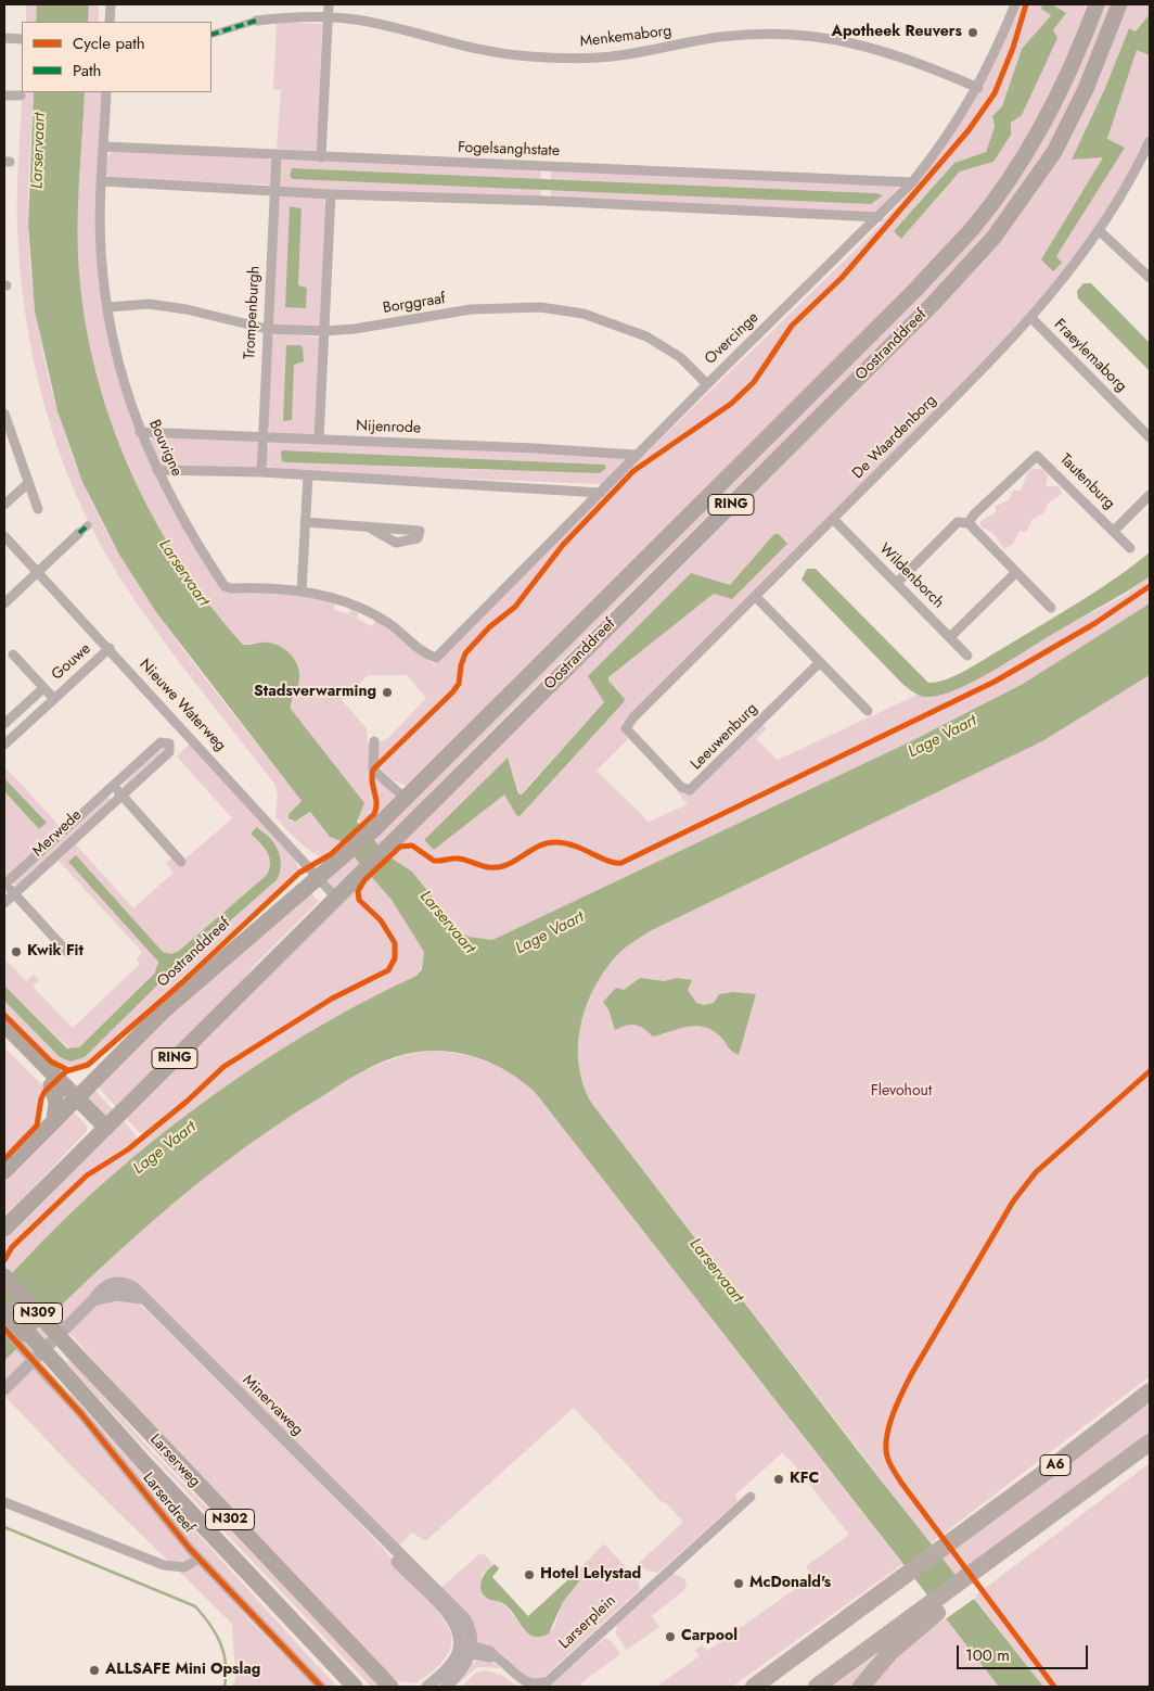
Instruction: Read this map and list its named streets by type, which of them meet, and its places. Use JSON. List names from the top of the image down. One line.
{"streets":{"highway":["A6"],"main road":["Oostranddreef","RING","N309","Larserweg","Larserdreef","N302"],"street":["Menkemaborg","Fogelsanghstate","Borggraaf","Trompenburgh","Overcinge","Fraeylemaborg","Nijenrode","De Waardenborg","Bouvigne","Tautenburg","Wildenborch","Gouwe","Nieuwe Waterweg","Leeuwenburg","Merwede","Minervaweg","Larserplein"]},"crossings":[["Menkemaborg","Overcinge"],["Fogelsanghstate","Trompenburgh"],["Fogelsanghstate","Overcinge"],["Fogelsanghstate","Bouvigne"],["Borggraaf","Trompenburgh"],["Borggraaf","Overcinge"],["Borggraaf","Bouvigne"],["Trompenburgh","Nijenrode"],["Overcinge","Nijenrode"],["Overcinge","Bouvigne"],["Oostranddreef","Nieuwe Waterweg"],["Fraeylemaborg","De Waardenborg"],["Nijenrode","Bouvigne"],["De Waardenborg","Wildenborch"],["De Waardenborg","Leeuwenburg"],["Tautenburg","Wildenborch"],["Gouwe","Nieuwe Waterweg"],["N309","Larserweg"],["Larserweg","Larserdreef"]],"water":["Larservaart","Lage Vaart"],"parks":["Flevohout"],"places":["Apotheek Reuvers","Stadsverwarming","Kwik Fit","KFC","Hotel Lelystad","McDonald's","Carpool","ALLSAFE Mini Opslag"],"legend":["Cycle path","Path"],"scale_bar":"100 m"}
